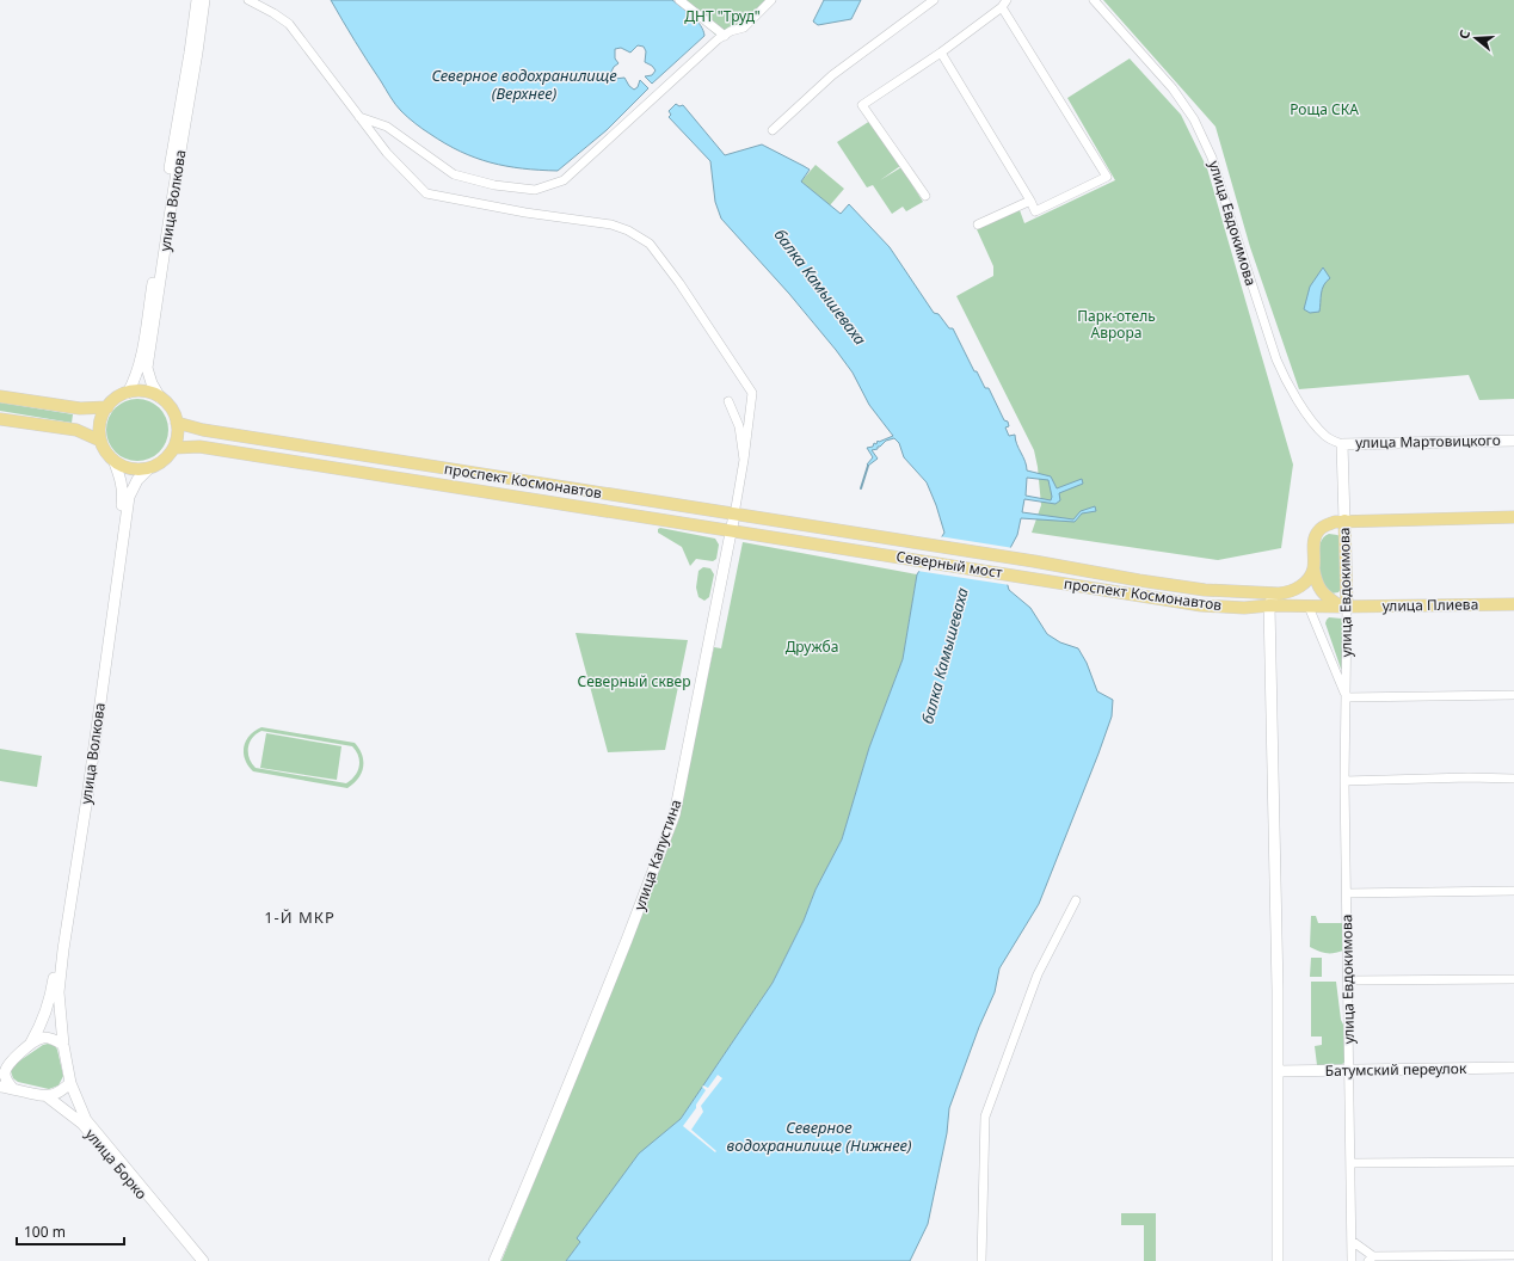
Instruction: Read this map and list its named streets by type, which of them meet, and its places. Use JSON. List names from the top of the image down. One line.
{"streets":{"main road":["улица Волкова","улица Евдокимова","улица Мартовицкого","проспект Космонавтов","Северный мост","улица Плиева","улица Капустина","Батумский переулок","улица Борко"]},"crossings":[["улица Волкова","проспект Космонавтов"],["улица Волкова","улица Борко"],["улица Евдокимова","улица Мартовицкого"],["улица Евдокимова","проспект Космонавтов"],["улица Евдокимова","улица Плиева"],["улица Евдокимова","Батумский переулок"],["проспект Космонавтов","Северный мост"],["проспект Космонавтов","улица Плиева"],["проспект Космонавтов","улица Капустина"]],"districts":["1-Й МКР"],"water":["Северное водохранилище (Верхнее)","балка Камышеваха","Северное водохранилище (Нижнее)"],"parks":["ДНТ \"Труд\"","Роща СКА","Парк-отель Аврора","Дружба","Северный сквер"],"scale_bar":"100 m","north":"left"}
